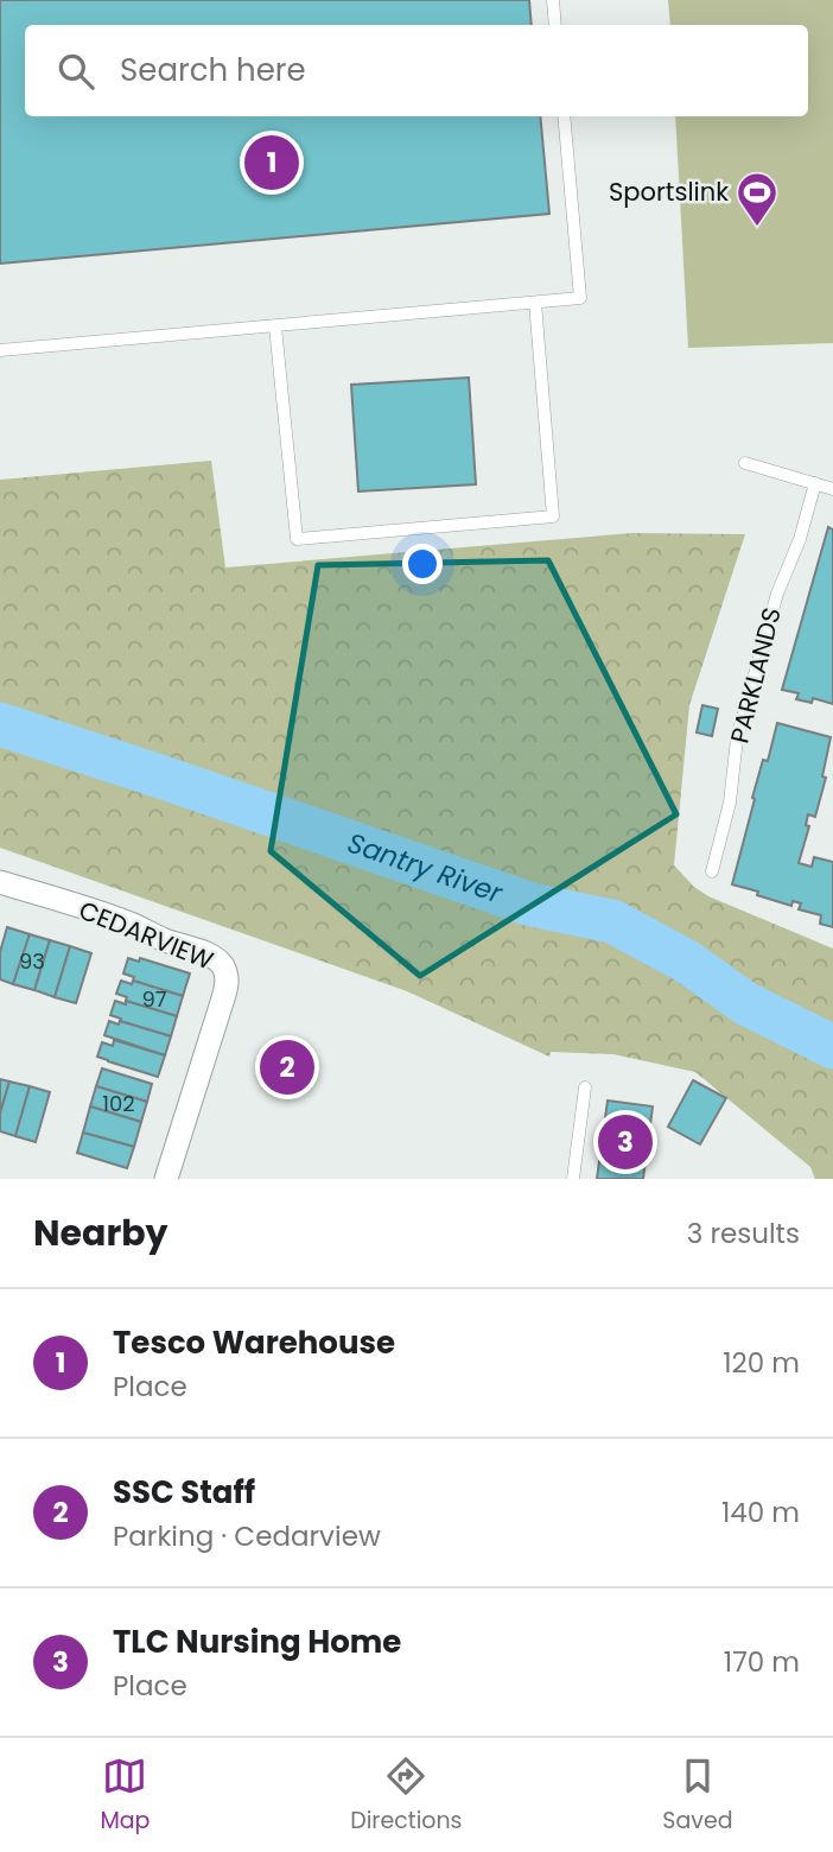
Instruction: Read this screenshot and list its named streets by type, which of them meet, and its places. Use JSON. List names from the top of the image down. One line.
{"streets":{"street":["CEDARVIEW"],"lane":["PARKLANDS"]},"water":["Santry River"],"places":{"sports":["Sportslink"]},"house_numbers":["93","97","102"],"page":{"search":"Search here","pins":["1","2","3"],"heading":["Nearby","3 results"],"list":[{"mark":"1","name":"Tesco Warehouse","note":"Place","value":"120 m"},{"mark":"2","name":"SSC Staff","note":"Parking · Cedarview","value":"140 m"},{"mark":"3","name":"TLC Nursing Home","note":"Place","value":"170 m"}],"nav":["Map","Directions","Saved"]}}
